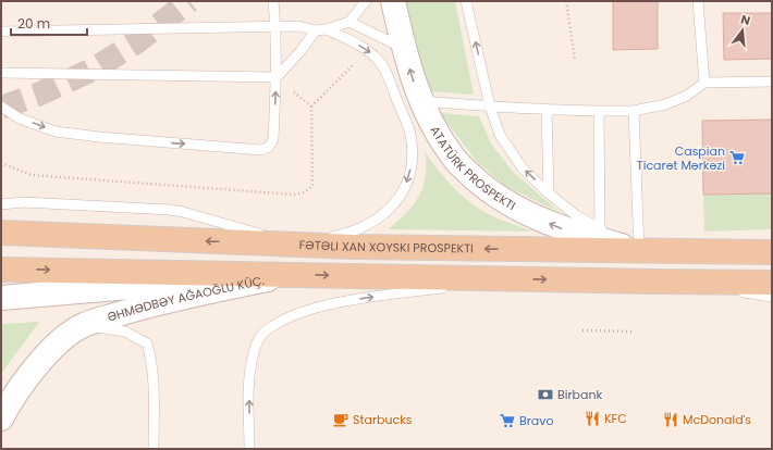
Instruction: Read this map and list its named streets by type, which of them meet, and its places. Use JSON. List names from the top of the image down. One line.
{"streets":{"main road":["FƏTƏLI XAN XOYSKI PROSPEKTI"],"street":["ATATÜRK PROSPEKTI","ƏHMƏDBƏY AĞAOĞLU KÜÇ."]},"crossings":[["ATATÜRK PROSPEKTI","FƏTƏLI XAN XOYSKI PROSPEKTI"]],"one_way":["ATATÜRK PROSPEKTI"],"places":{"supermarket":["Caspian Ticarət Mərkəzi","Bravo"],"bank":["Birbank"],"restaurant":["KFC","McDonald's"],"cafe":["Starbucks"]},"scale_bar":"20 m","north":"top"}
